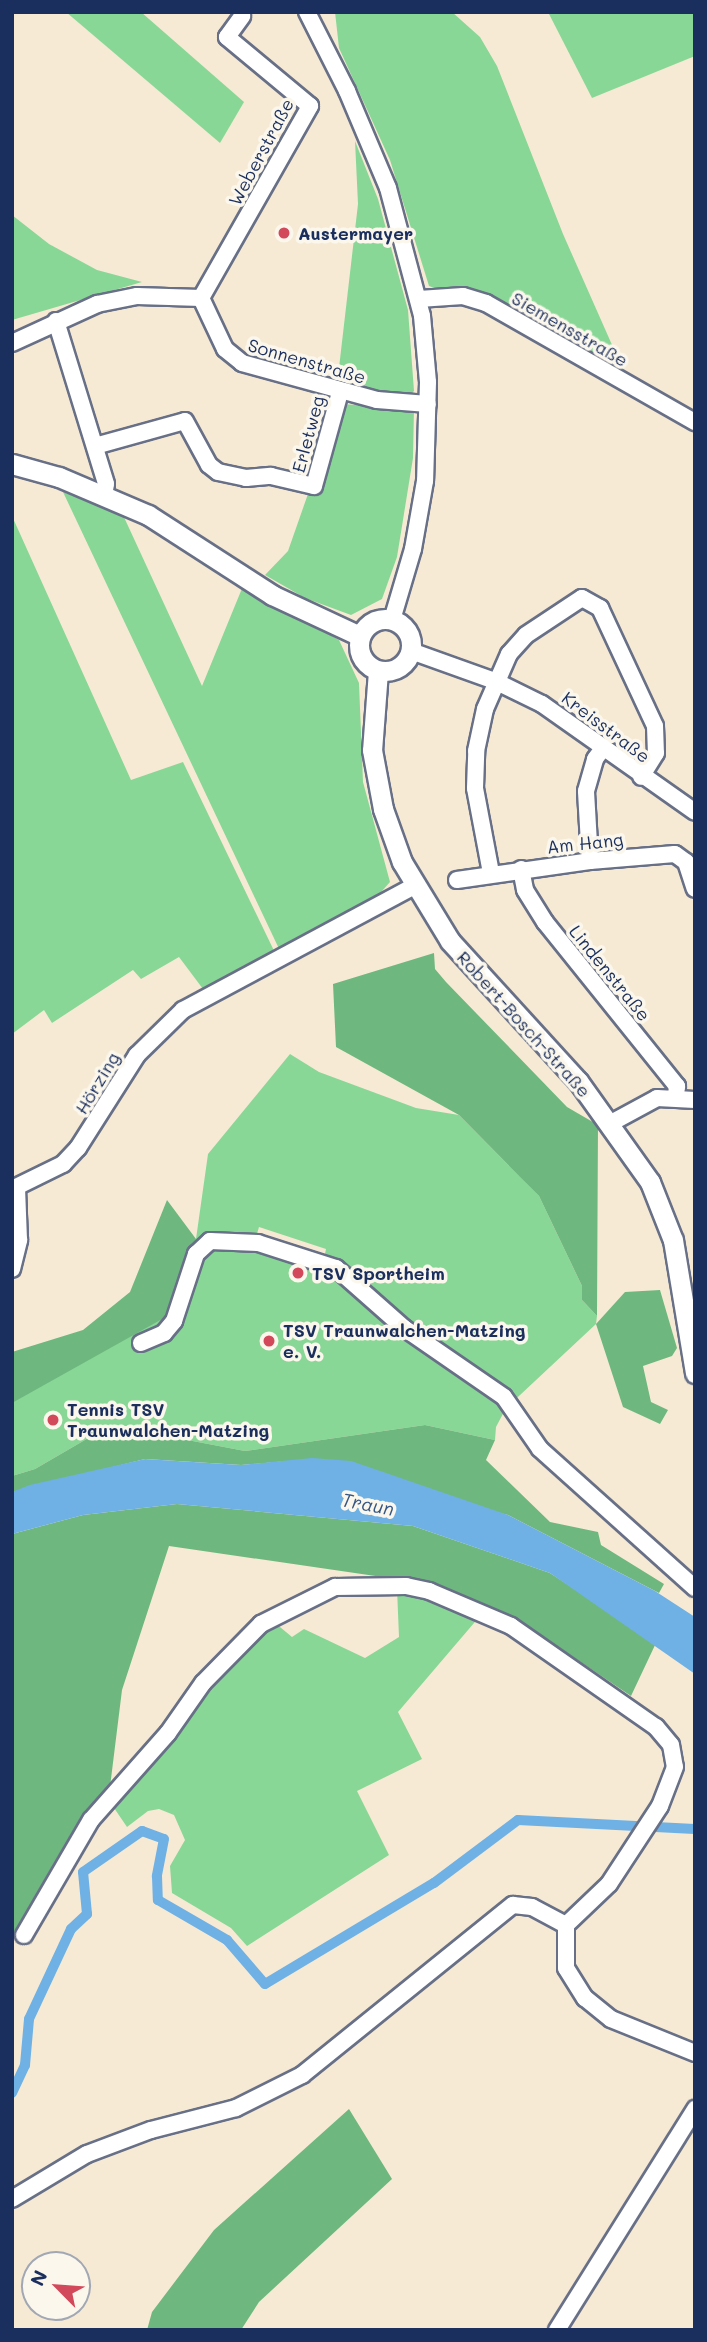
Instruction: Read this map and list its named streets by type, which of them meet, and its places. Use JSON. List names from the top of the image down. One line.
{"streets":{"main road":["Robert-Bosch-Straße"],"street":["Weberstraße","Siemensstraße","Sonnenstraße","Erletweg","Kreisstraße","Am Hang","Lindenstraße","Hörzing"]},"crossings":[["Weberstraße","Sonnenstraße"],["Sonnenstraße","Erletweg"],["Kreisstraße","Robert-Bosch-Straße"],["Am Hang","Lindenstraße"],["Robert-Bosch-Straße","Hörzing"]],"water":["Traun"],"places":["Austermayer","TSV Sportheim","TSV Traunwalchen-Matzing e. V.","Tennis TSV Traunwalchen-Matzing"],"north":"top left"}
